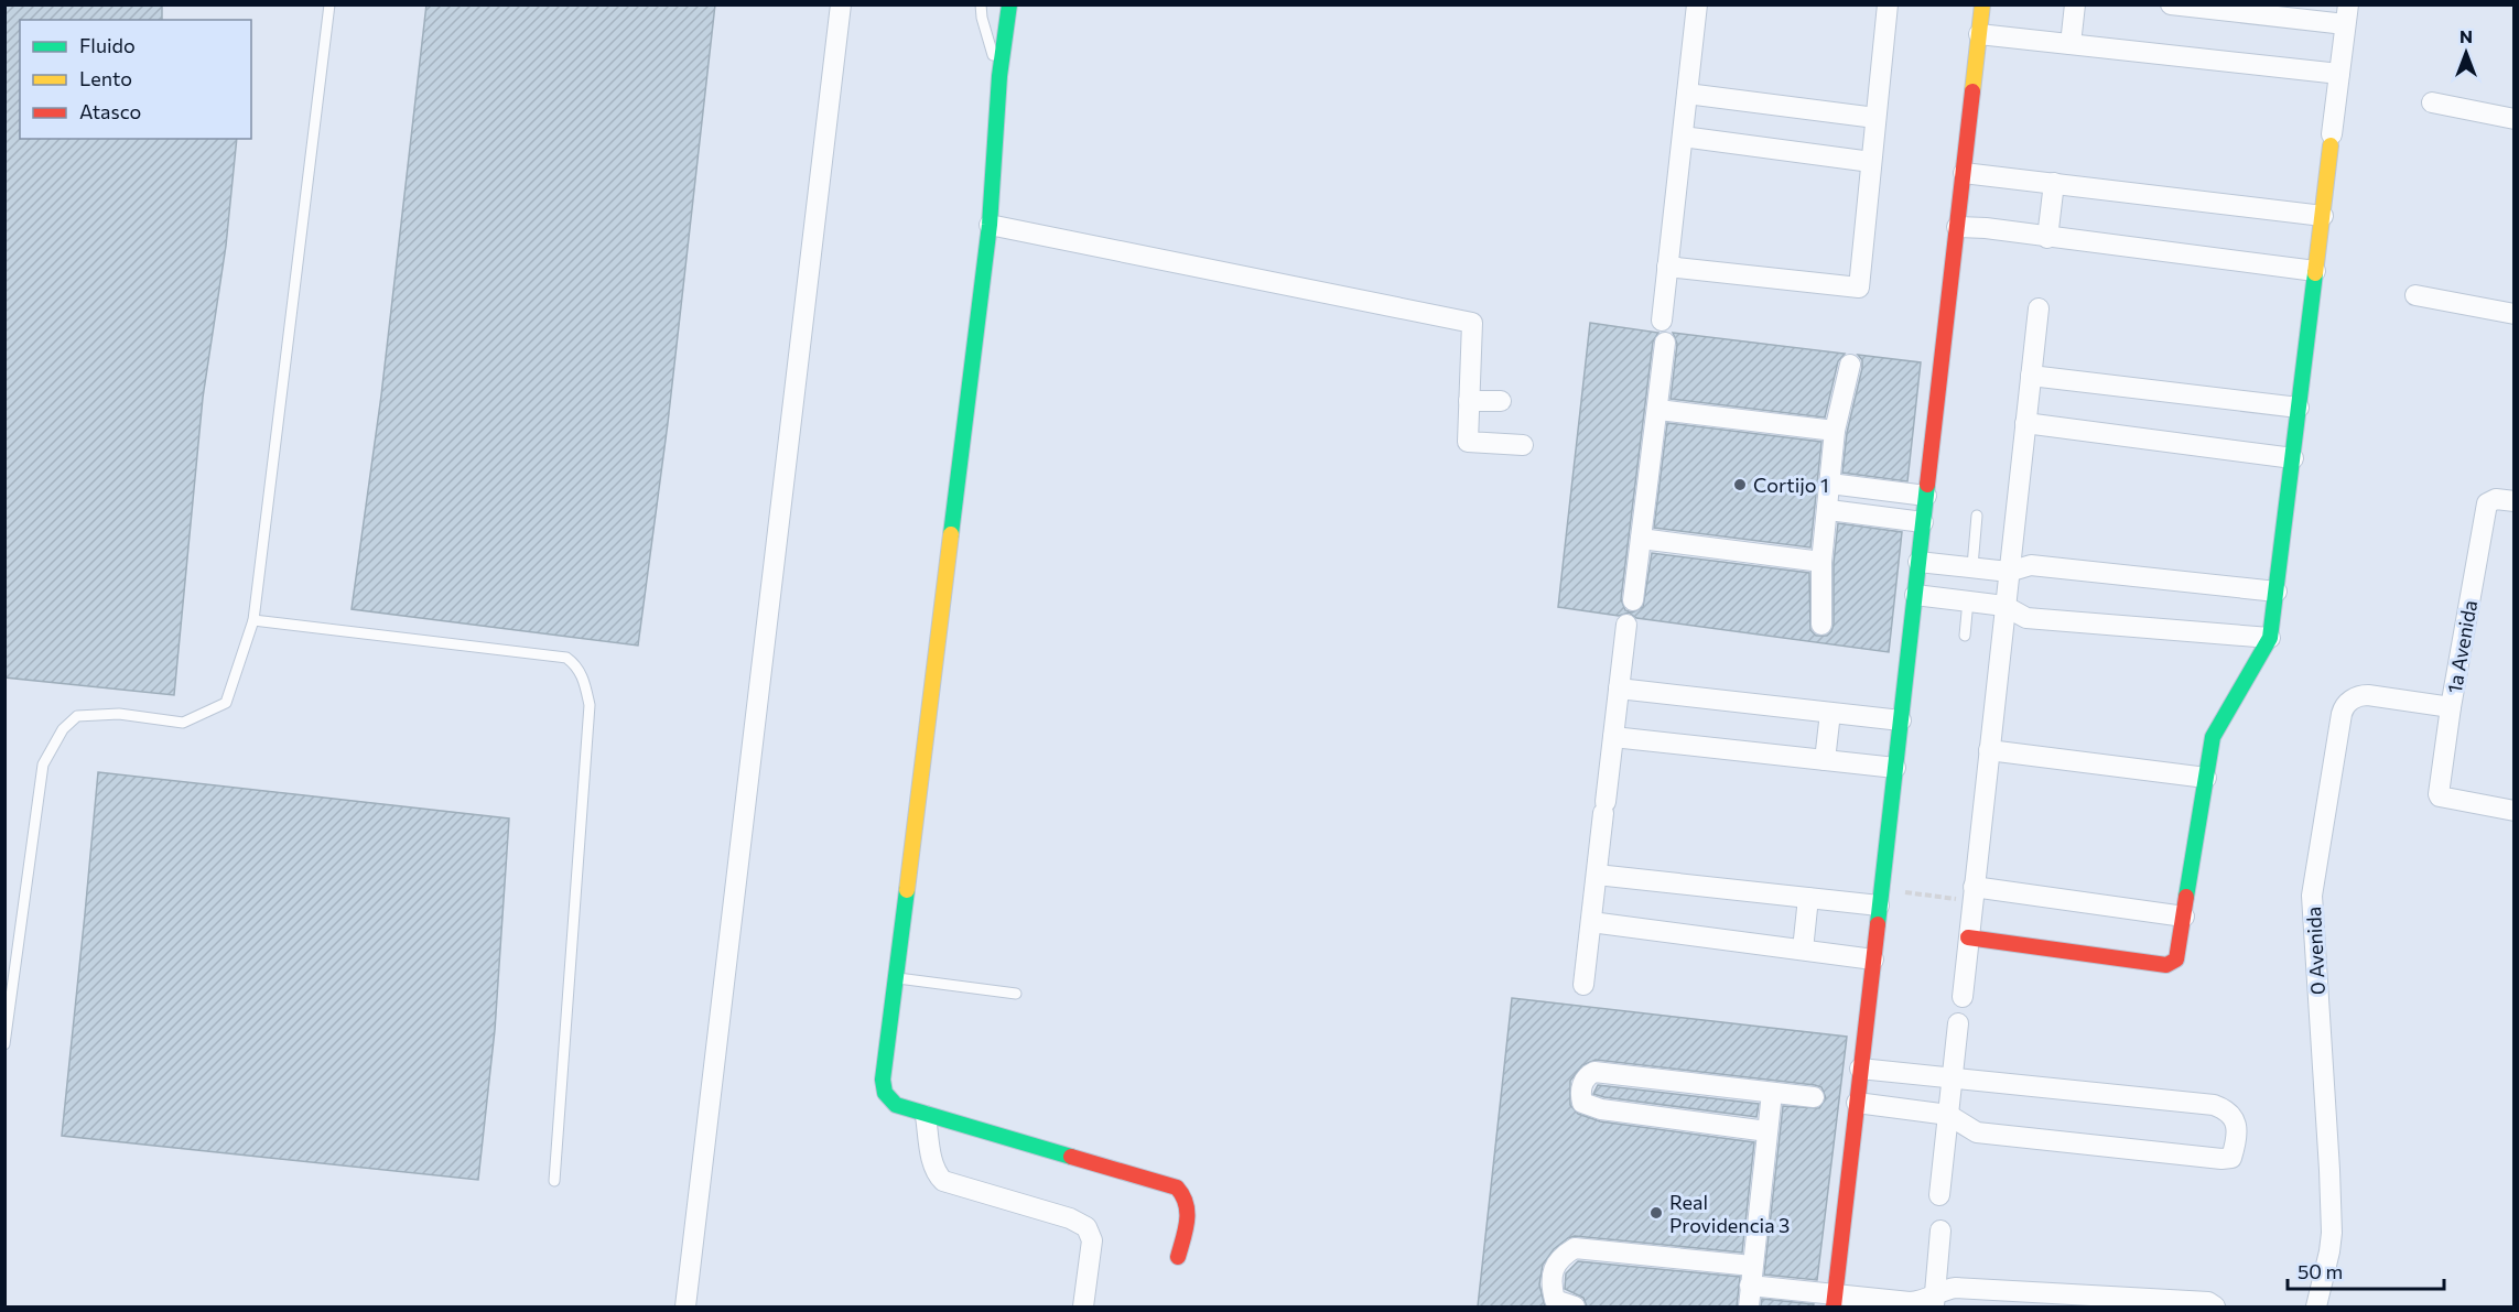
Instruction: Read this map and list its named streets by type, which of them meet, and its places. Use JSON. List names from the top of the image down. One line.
{"streets":{"street":["1a Avenida","0 Avenida"]},"crossings":[["1a Avenida","0 Avenida"]],"places":["Cortijo 1","Real Providencia 3"],"legend":["Fluido","Lento","Atasco"],"scale_bar":"50 m","north":"top"}
